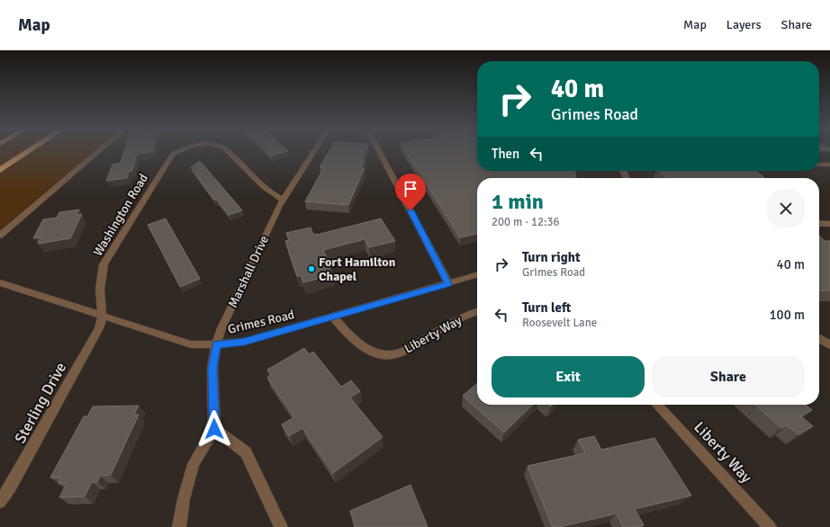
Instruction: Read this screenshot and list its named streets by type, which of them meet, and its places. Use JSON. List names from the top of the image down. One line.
{"streets":{"street":["Washington Road","Marshall Drive","Grimes Road","Liberty Way","Sterling Drive"]},"crossings":[["Washington Road","Marshall Drive"],["Washington Road","Grimes Road"],["Washington Road","Sterling Drive"],["Marshall Drive","Grimes Road"],["Grimes Road","Liberty Way"],["Grimes Road","Sterling Drive"]],"places":["Fort Hamilton Chapel"],"page":{"header":"Map","nav":["Map","Layers","Share"],"turn":["40 m","Grimes Road"],"then":"Then","heading":["1 min","200 m · 12:36"],"list":[{"name":"Turn right","note":"Grimes Road","value":"40 m"},{"name":"Turn left","note":"Roosevelt Lane","value":"100 m"}],"buttons":["Exit","Share"]}}
